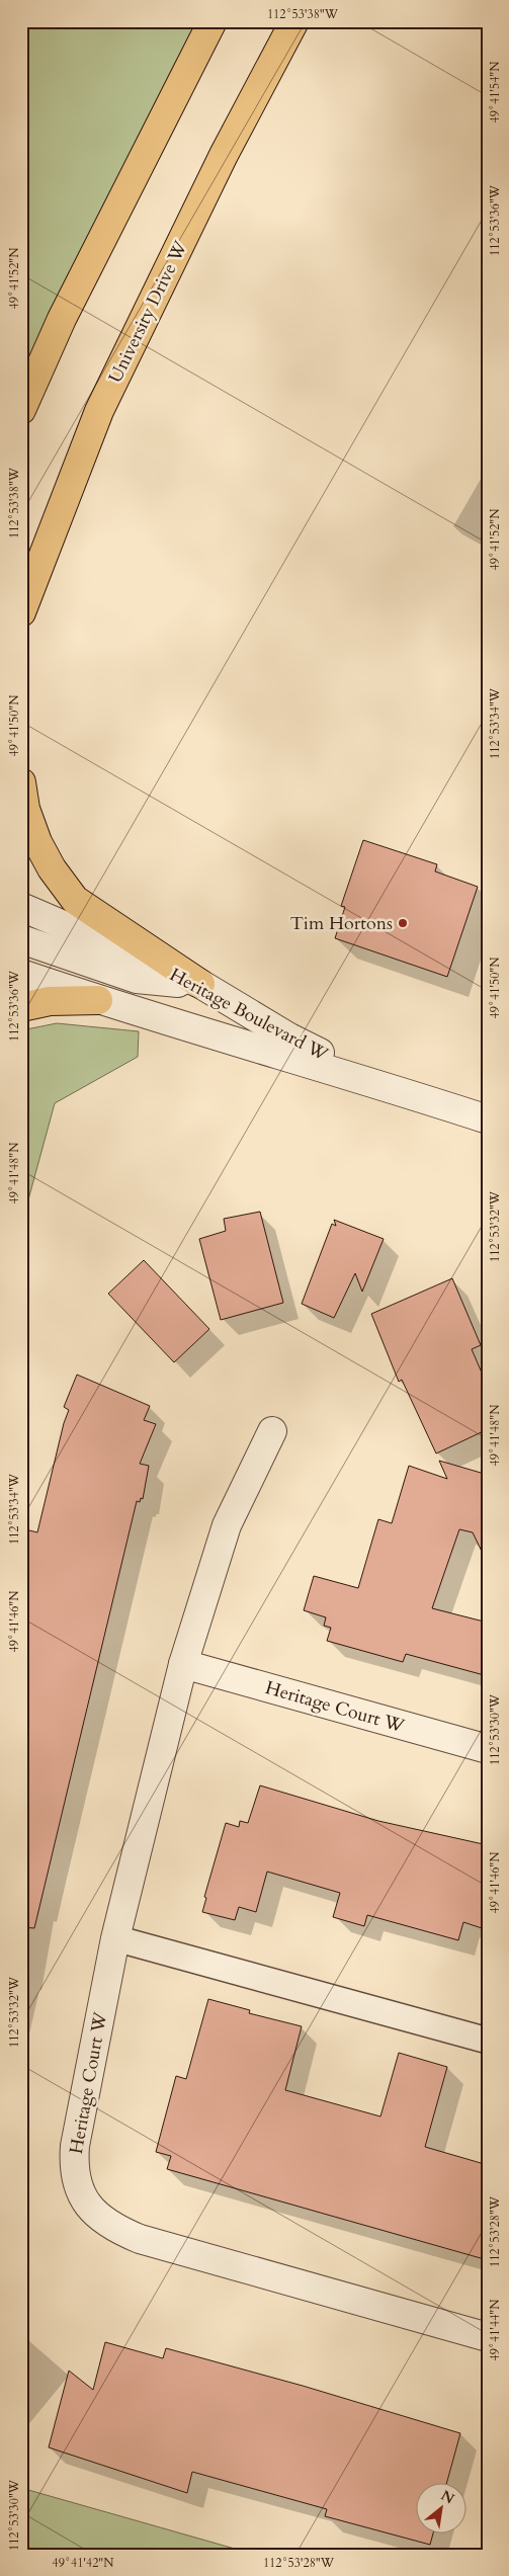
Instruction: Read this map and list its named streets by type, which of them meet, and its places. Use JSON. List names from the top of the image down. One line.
{"streets":{"main road":["University Drive W"],"street":["Heritage Boulevard W","Heritage Court W"]},"places":["Tim Hortons"],"north":"top right","coordinates":["112°53'38\"W","49°41'54\"N","112°53'36\"W","49°41'52\"N","112°53'34\"W","49°41'50\"N","49°41'48\"N","112°53'32\"W","49°41'46\"N","112°53'30\"W","112°53'28\"W","49°41'44\"N","49°41'42\"N"]}
